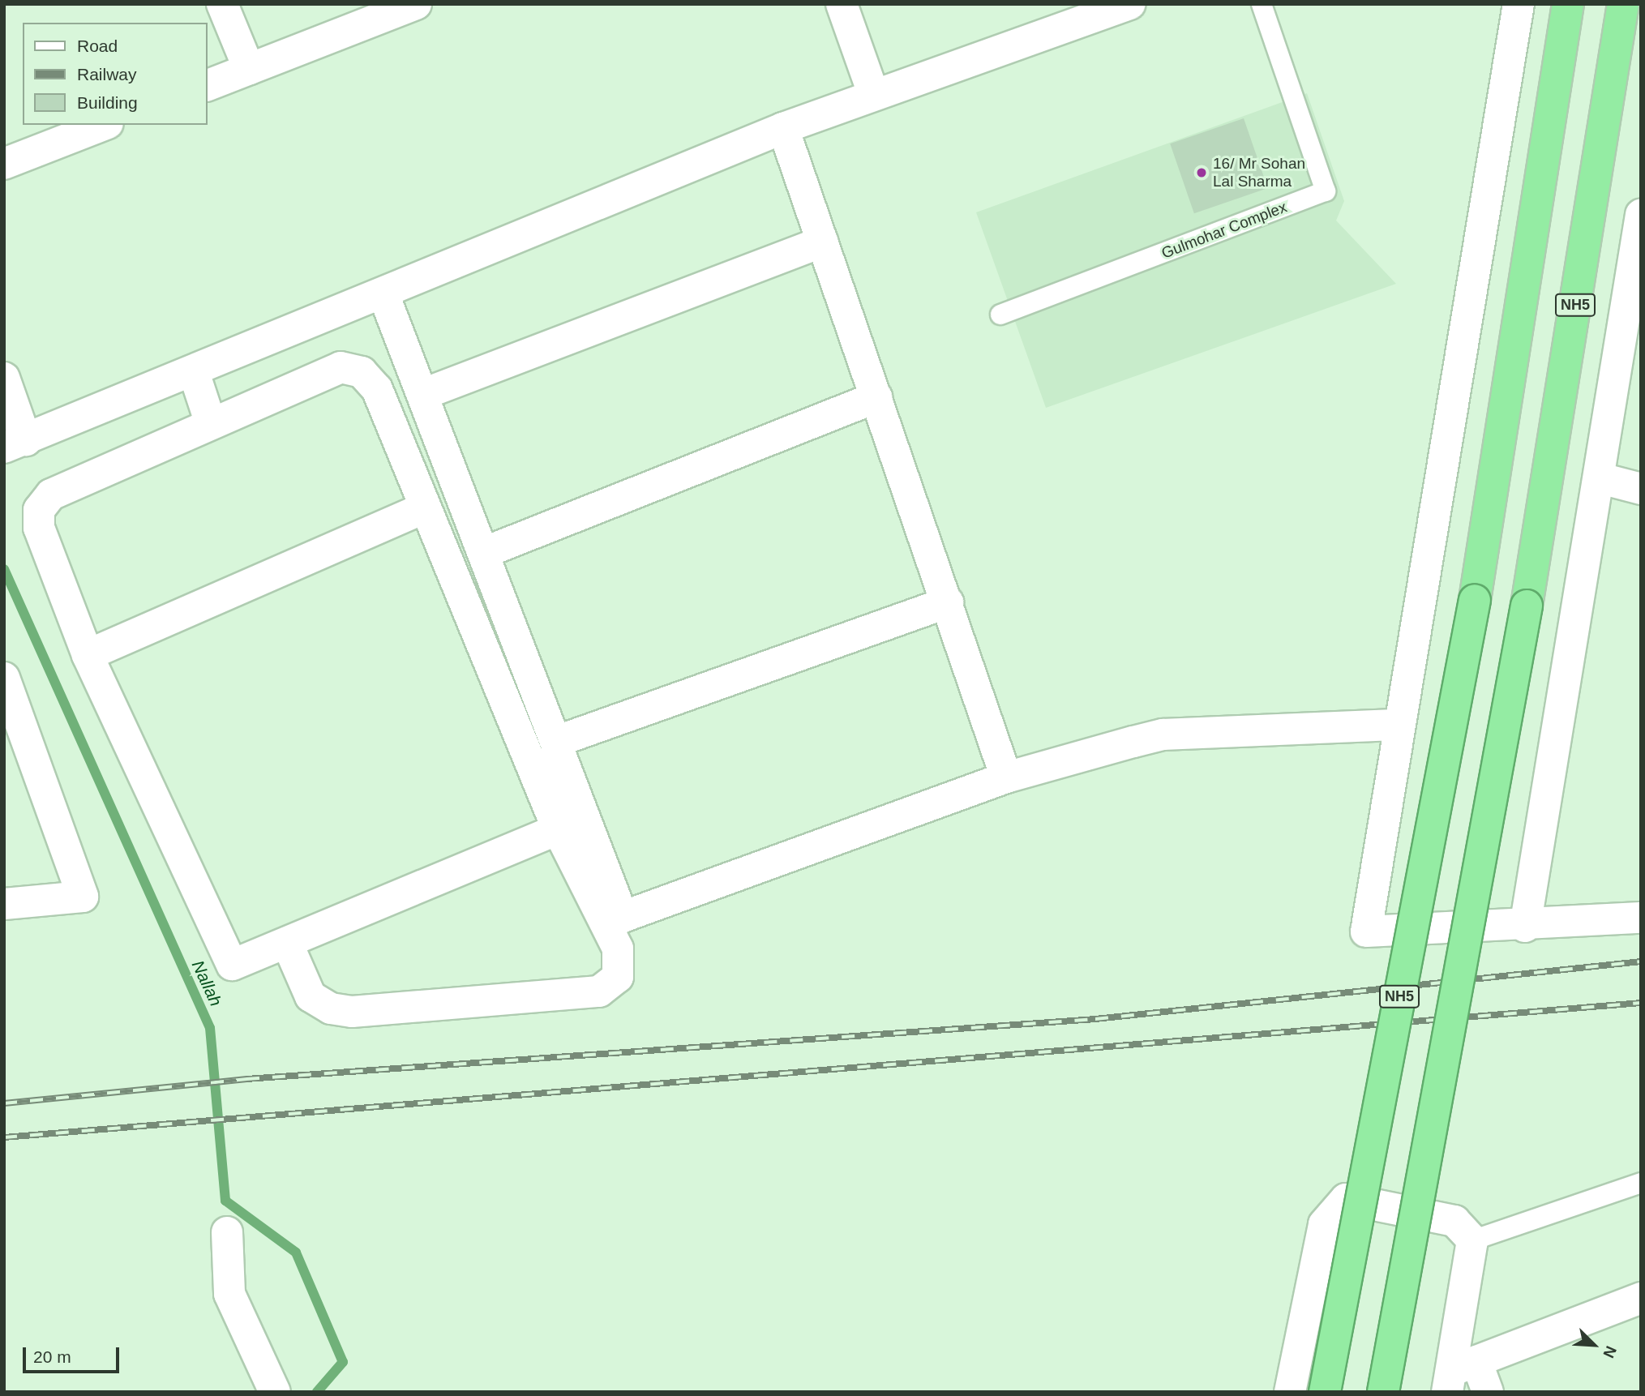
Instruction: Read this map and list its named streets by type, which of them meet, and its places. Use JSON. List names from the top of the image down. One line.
{"streets":{"highway":["NH5"],"lane":["Gulmohar Complex"]},"water":["Nallah"],"places":["16/ Mr Sohan Lal Sharma"],"legend":["Road","Railway","Building"],"scale_bar":"20 m","north":"bottom right"}
